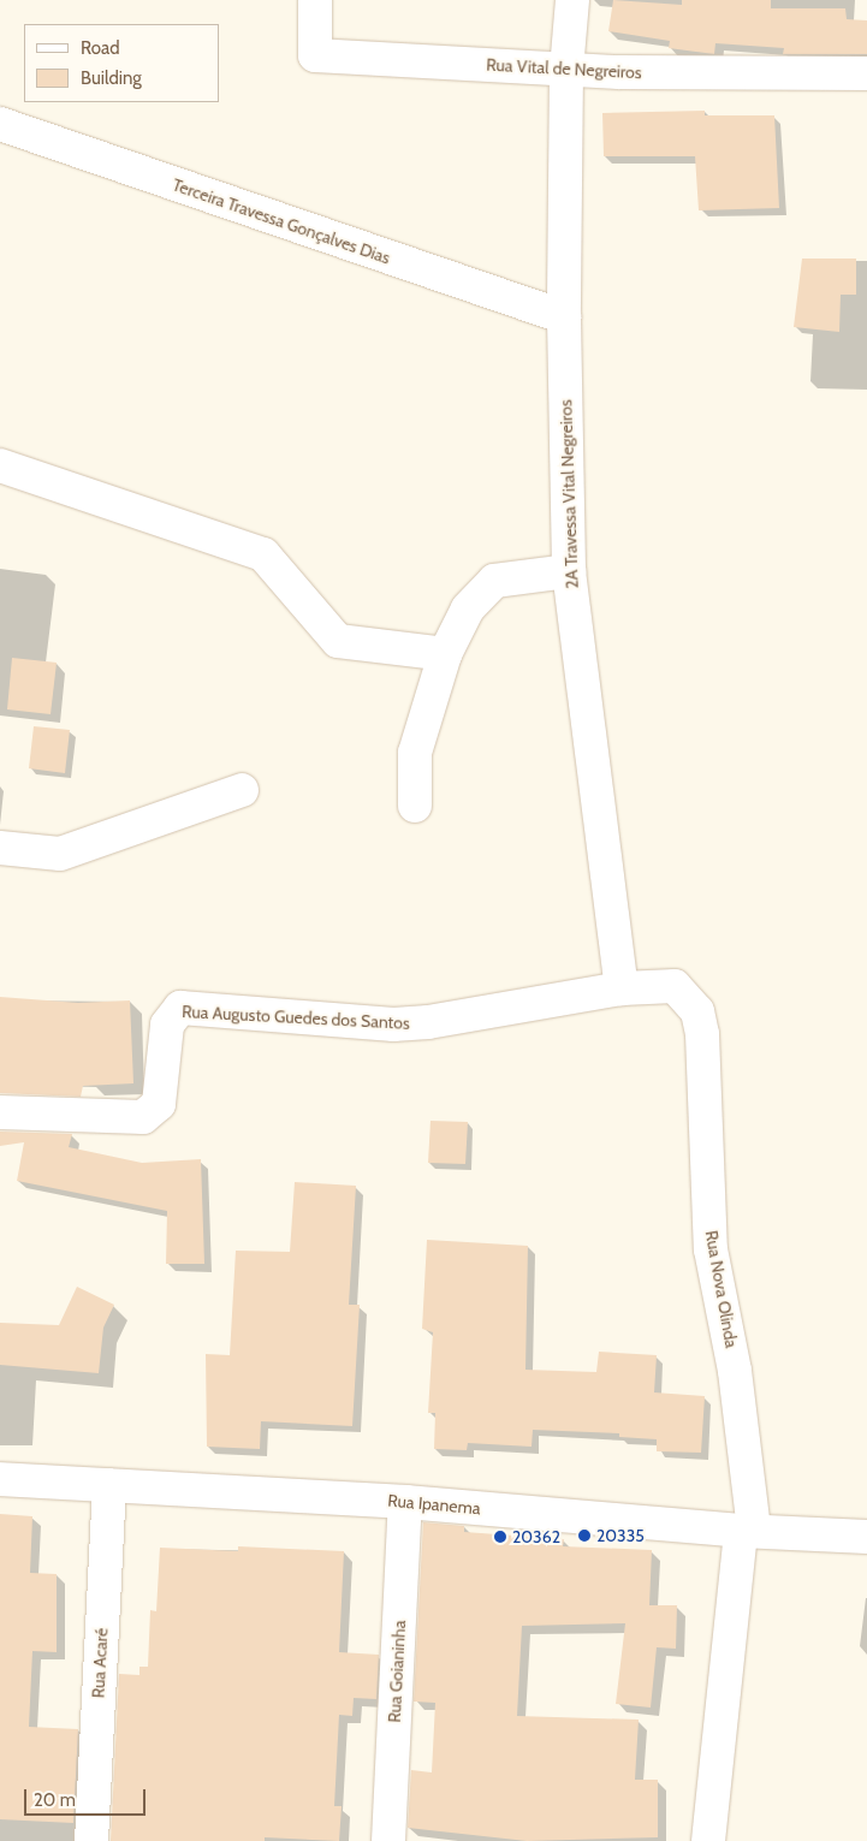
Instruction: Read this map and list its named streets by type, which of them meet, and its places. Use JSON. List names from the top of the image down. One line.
{"streets":{"street":["Rua Vital de Negreiros","Terceira Travessa Gonçalves Dias","2A Travessa Vital Negreiros","Rua Augusto Guedes dos Santos","Rua Nova Olinda","Rua Ipanema","Rua Acaré","Rua Goianinha"]},"crossings":[["Rua Vital de Negreiros","2A Travessa Vital Negreiros"],["Terceira Travessa Gonçalves Dias","2A Travessa Vital Negreiros"],["2A Travessa Vital Negreiros","Rua Augusto Guedes dos Santos"],["Rua Augusto Guedes dos Santos","Rua Nova Olinda"],["Rua Nova Olinda","Rua Ipanema"],["Rua Ipanema","Rua Acaré"],["Rua Ipanema","Rua Goianinha"]],"places":["20335","20362"],"legend":["Road","Building"],"scale_bar":"20 m"}
